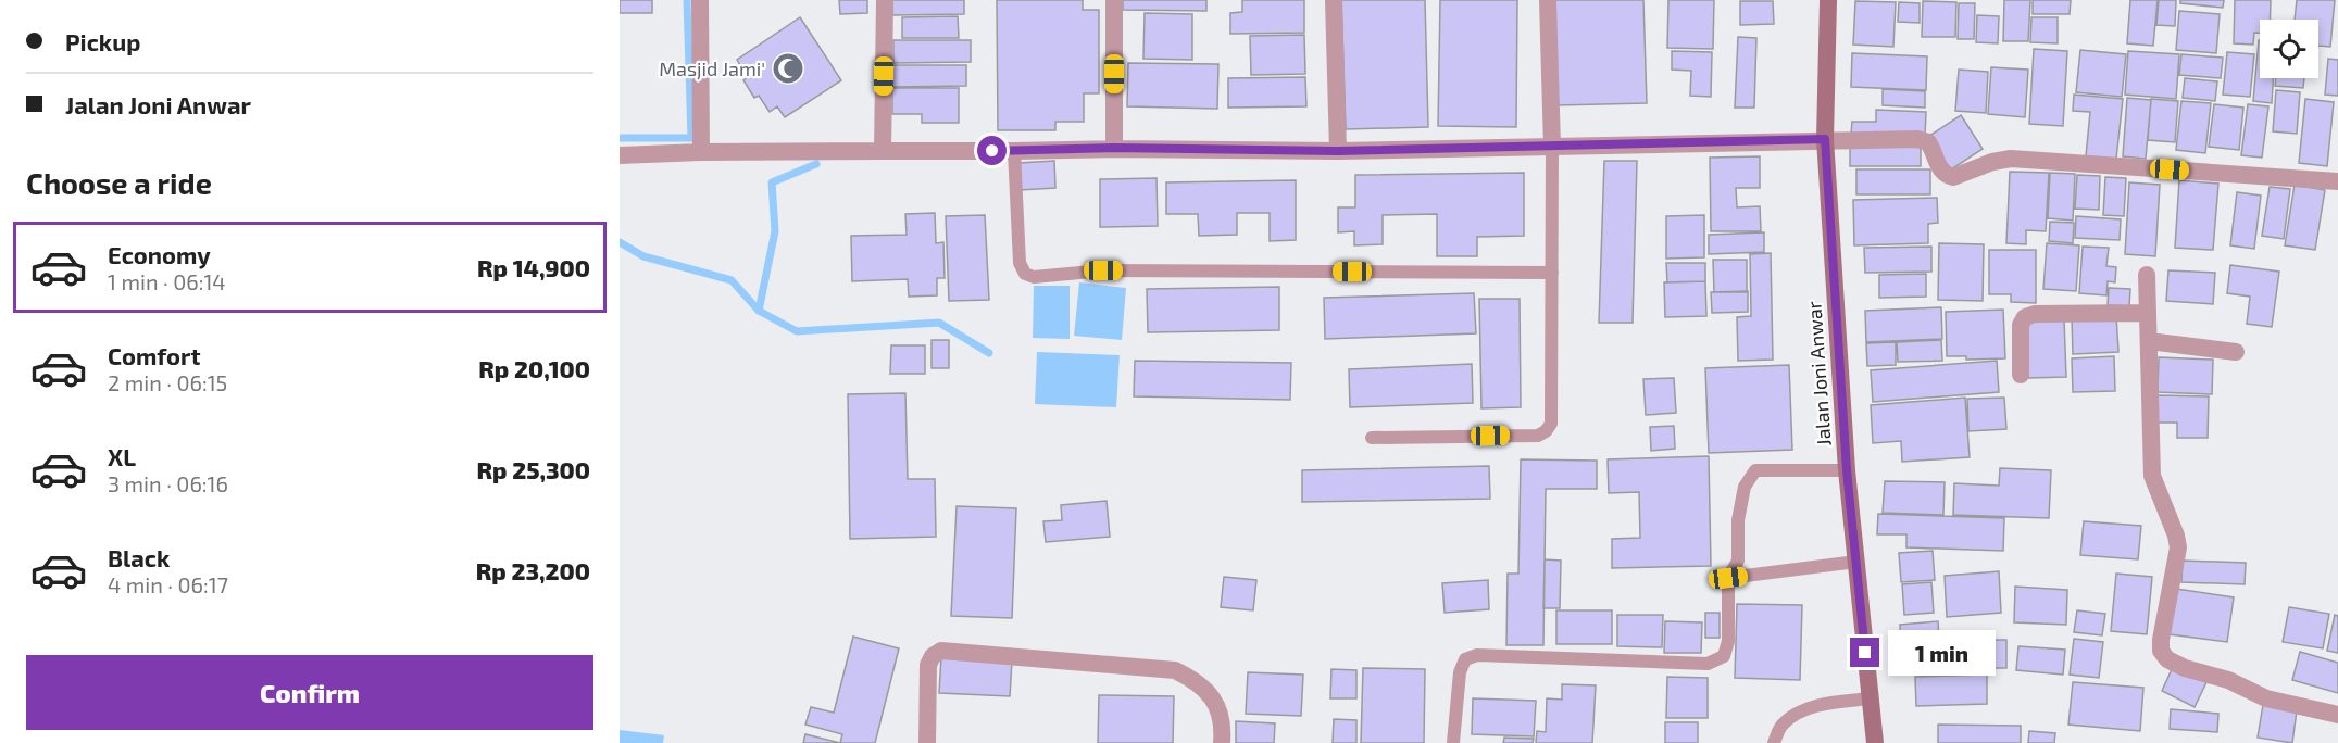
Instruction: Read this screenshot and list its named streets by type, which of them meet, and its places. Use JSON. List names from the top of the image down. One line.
{"streets":{"main road":["Jalan Joni Anwar"]},"places":{"mosque":["Masjid Jami'"]},"page":{"banner":["Pickup","Jalan Joni Anwar"],"heading":"Choose a ride","list":[{"name":"Economy","note":"1 min · 06:14","value":"Rp 14,900"},{"name":"Comfort","note":"2 min · 06:15","value":"Rp 20,100"},{"name":"XL","note":"3 min · 06:16","value":"Rp 25,300"},{"name":"Black","note":"4 min · 06:17","value":"Rp 23,200"}],"bubble":"1 min","buttons":"Confirm"}}
